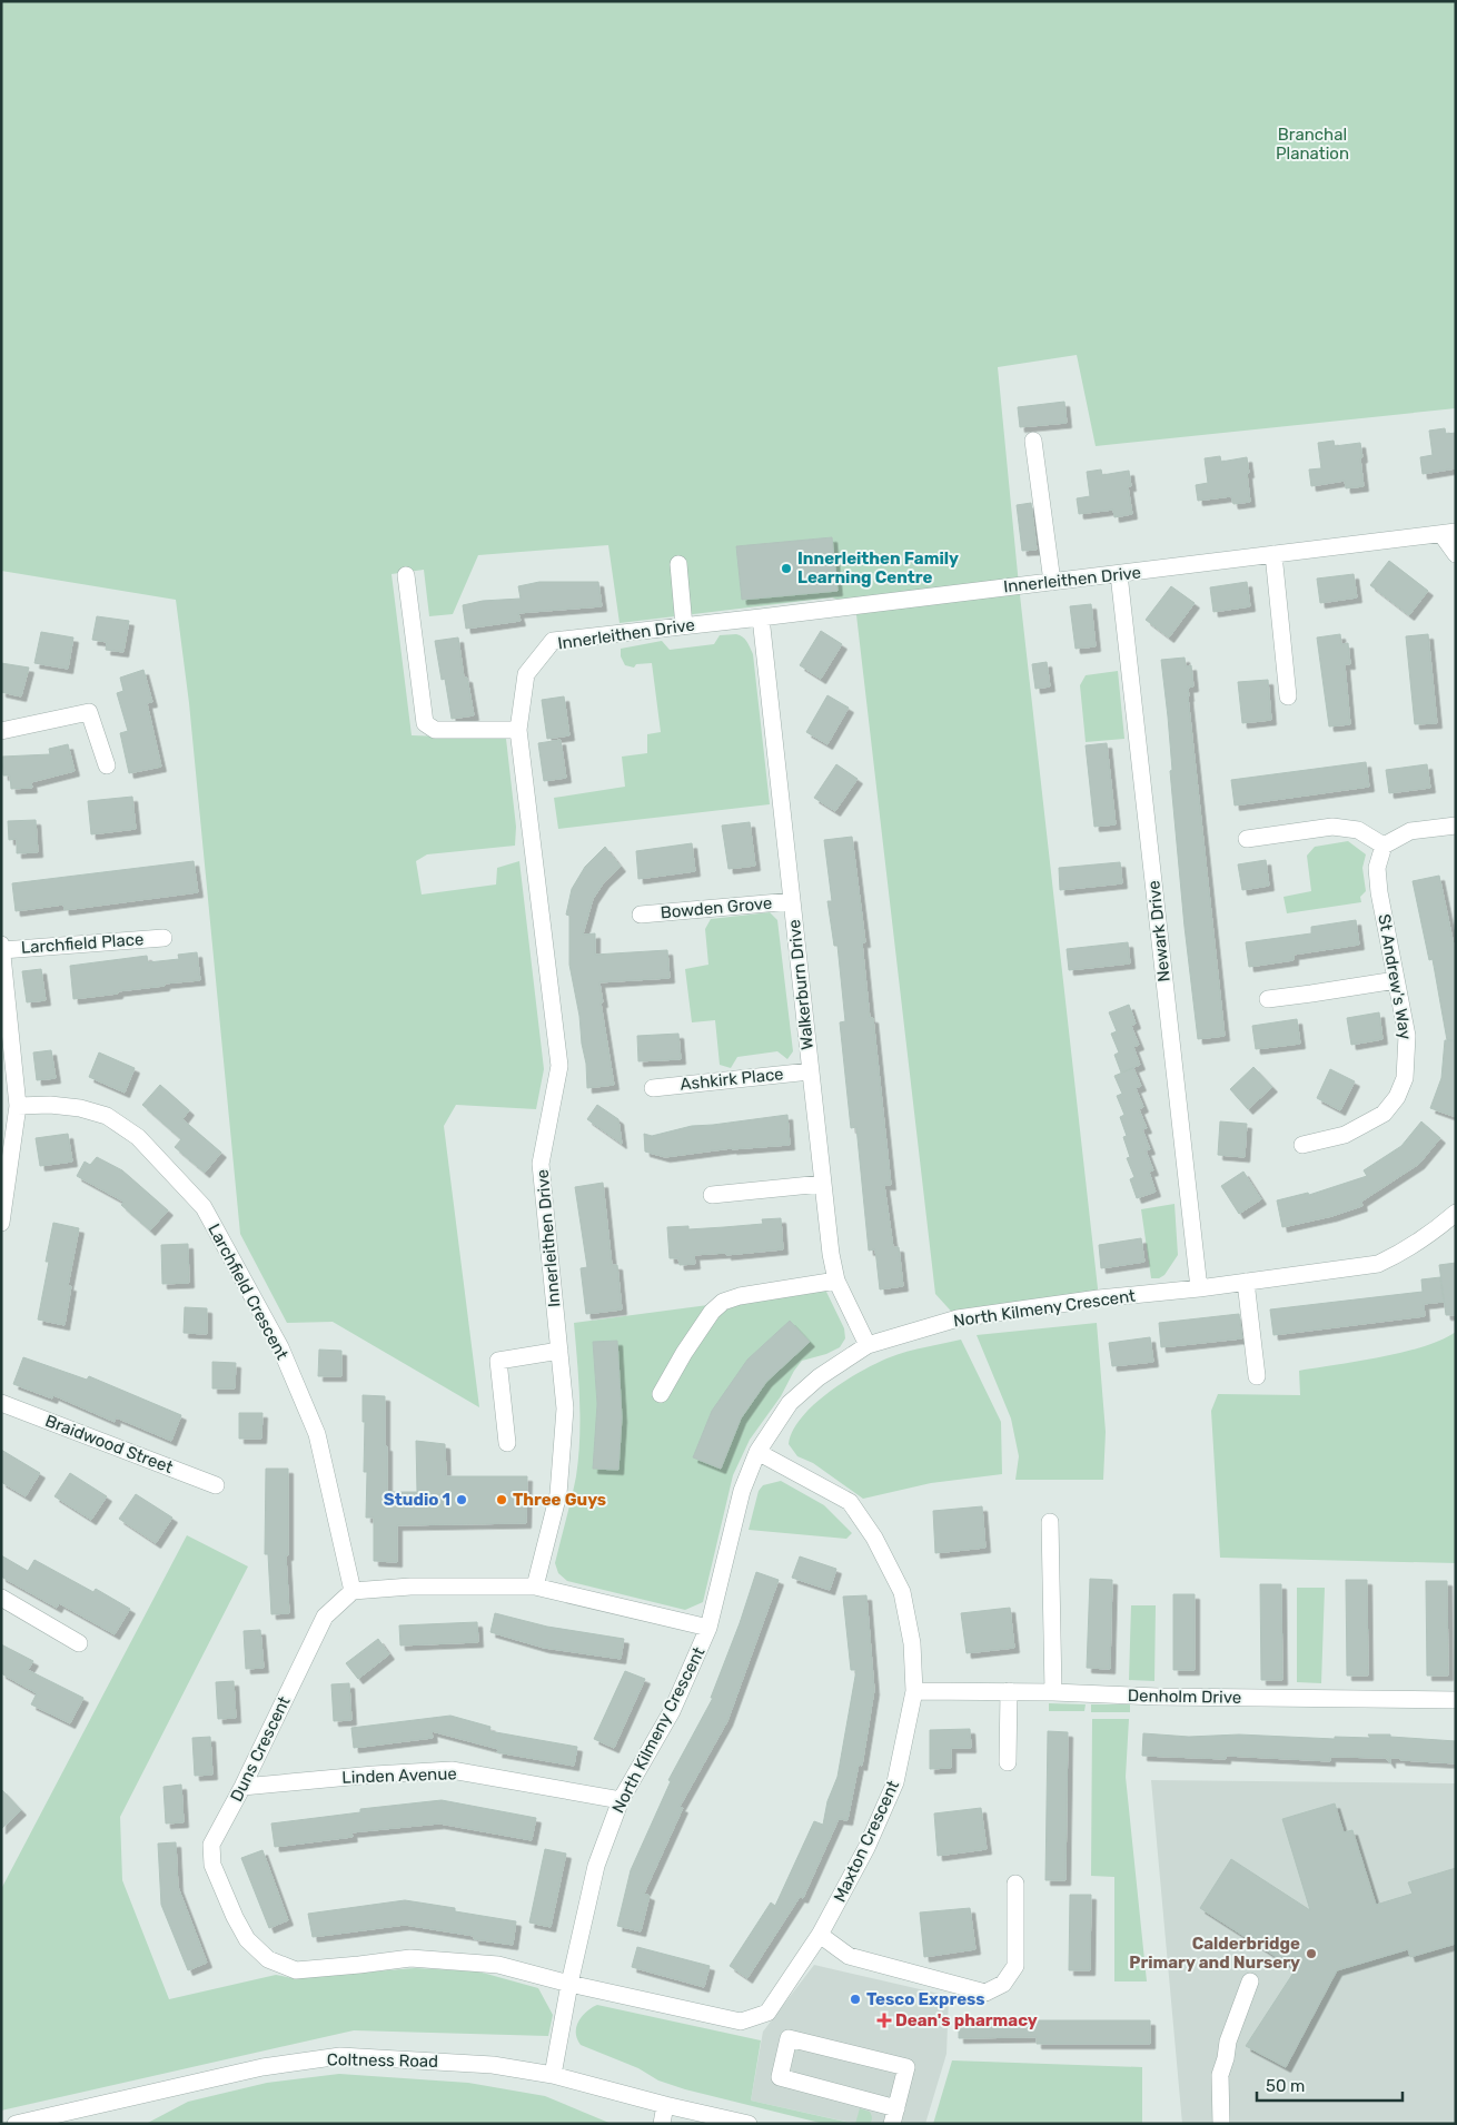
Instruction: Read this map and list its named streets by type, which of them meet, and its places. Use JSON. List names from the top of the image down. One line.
{"streets":{"street":["Innerleithen Drive","Bowden Grove","Newark Drive","Larchfield Place","St Andrew's Way","Walkerburn Drive","Ashkirk Place","Larchfield Crescent","North Kilmeny Crescent","Braidwood Street","Denholm Drive","Duns Crescent","Linden Avenue","Maxton Crescent","Coltness Road"]},"crossings":[["Innerleithen Drive","Newark Drive"],["Innerleithen Drive","Walkerburn Drive"],["Bowden Grove","Walkerburn Drive"],["Newark Drive","North Kilmeny Crescent"],["Walkerburn Drive","Ashkirk Place"],["Walkerburn Drive","North Kilmeny Crescent"],["Larchfield Crescent","Duns Crescent"],["North Kilmeny Crescent","Duns Crescent"],["North Kilmeny Crescent","Linden Avenue"],["North Kilmeny Crescent","Maxton Crescent"],["North Kilmeny Crescent","Coltness Road"],["Denholm Drive","Maxton Crescent"],["Duns Crescent","Linden Avenue"],["Duns Crescent","Maxton Crescent"]],"parks":["Branchal Planation"],"places":{"other":["Innerleithen Family Learning Centre","Studio 1","Three Guys","Calderbridge Primary and Nursery","Tesco Express"],"health":["Dean's pharmacy"]},"scale_bar":"50 m"}
